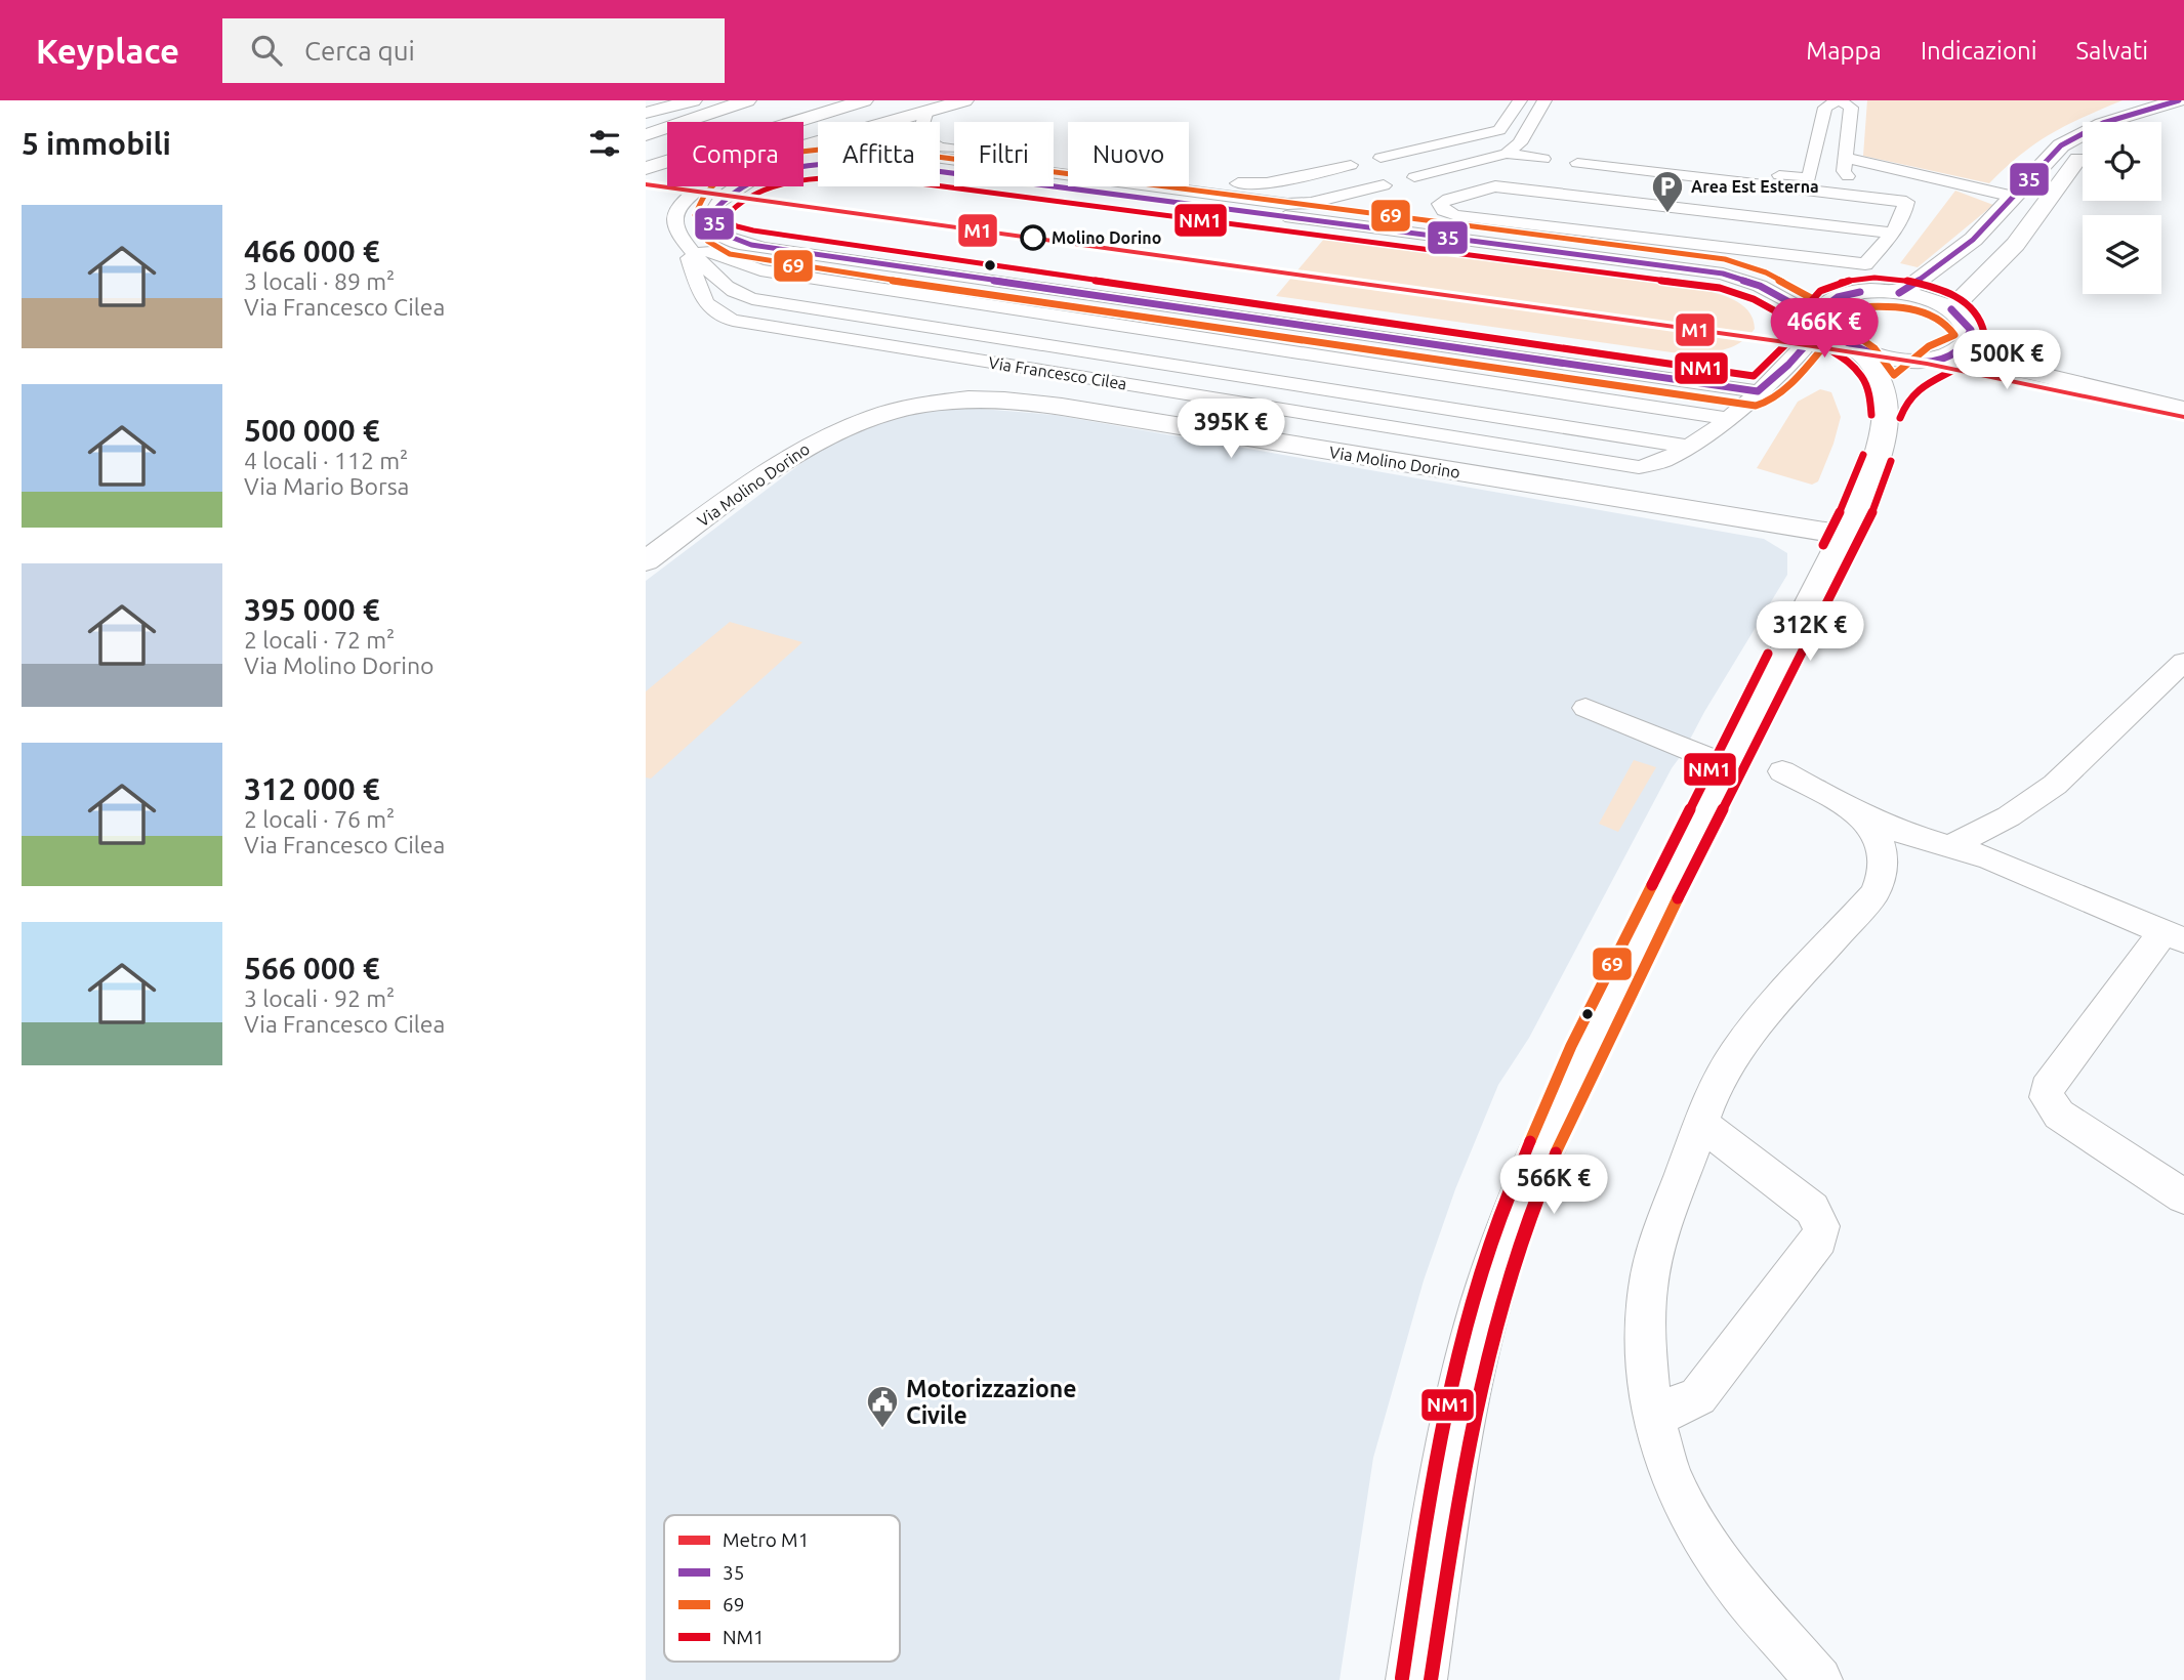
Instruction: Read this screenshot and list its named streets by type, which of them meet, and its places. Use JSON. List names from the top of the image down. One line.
{"streets":{"main road":["Via Molino Dorino"],"lane":["Via Francesco Cilea"]},"places":{"parking":["Area Est Esterna"],"other":["Molino Dorino"],"public building":["Motorizzazione Civile"]},"lines":["transit line 35","transit line 69","transit line NM1","metro line M1"],"legend":["Metro M1","35","69","NM1"],"page":{"header":"Keyplace","search":"Cerca qui","nav":["Mappa","Indicazioni","Salvati"],"heading":"5 immobili","chip":["Compra","Affitta","Filtri","Nuovo"],"list":[{"name":"466 000 €","note":"3 locali · 89 m² · Via Francesco Cilea"},{"name":"500 000 €","note":"4 locali · 112 m² · Via Mario Borsa"},{"name":"395 000 €","note":"2 locali · 72 m² · Via Molino Dorino"},{"name":"312 000 €","note":"2 locali · 76 m² · Via Francesco Cilea"},{"name":"566 000 €","note":"3 locali · 92 m² · Via Francesco Cilea"}],"price":["466K €","500K €","395K €","312K €","566K €"]}}
